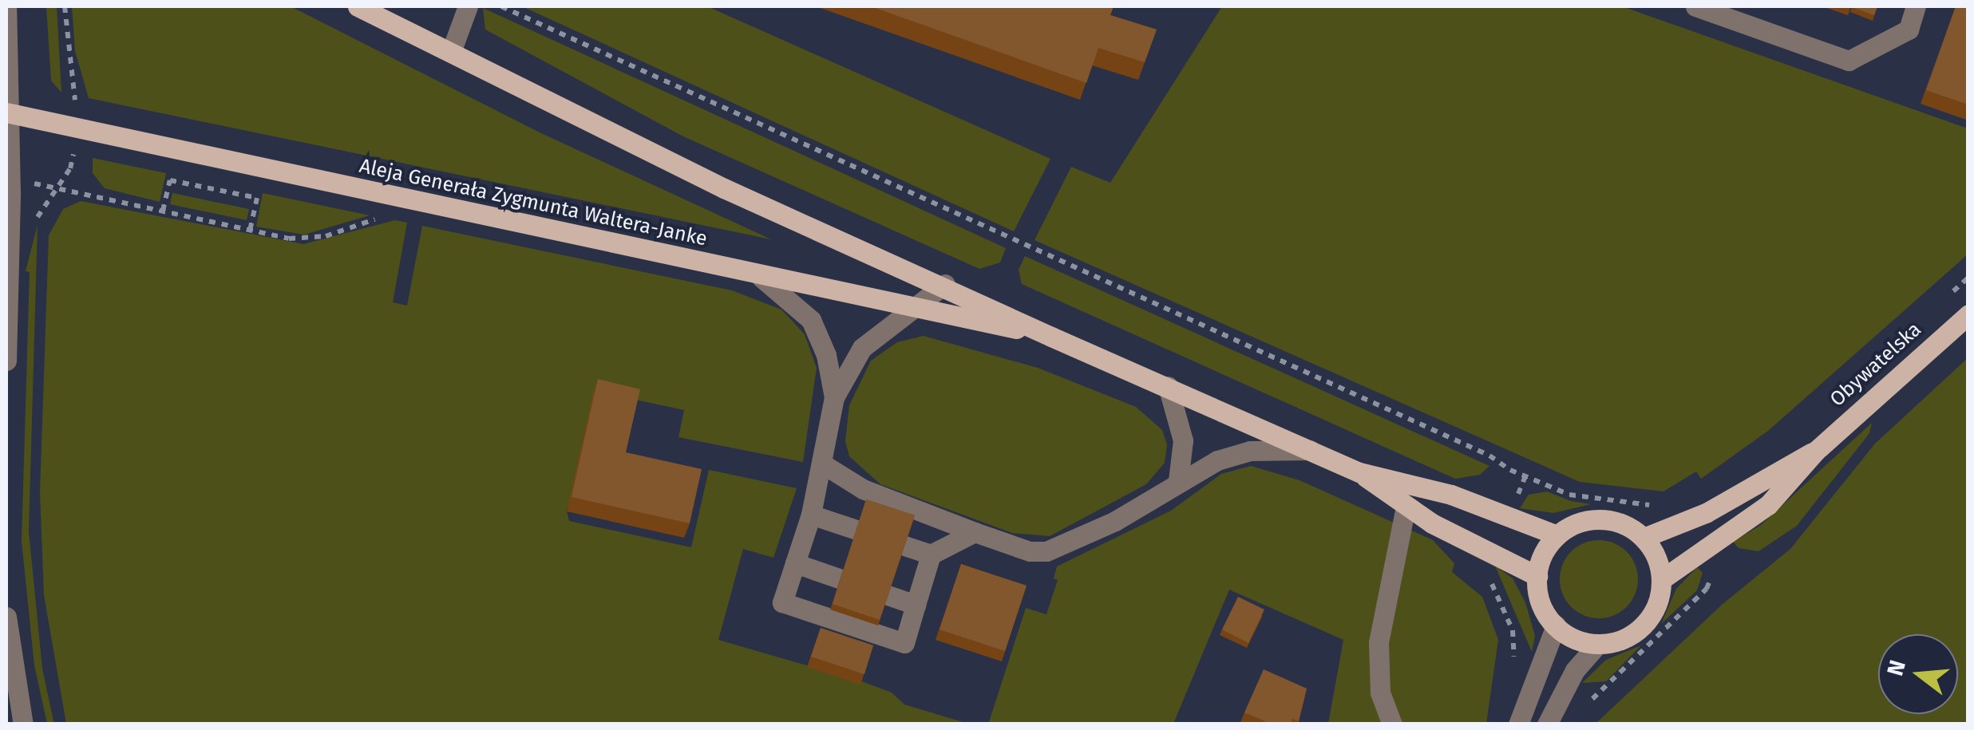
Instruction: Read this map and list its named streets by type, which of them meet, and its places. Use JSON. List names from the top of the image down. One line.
{"streets":{"main road":["Aleja Generała Zygmunta Waltera-Janke","Obywatelska"]},"crossings":[["Aleja Generała Zygmunta Waltera-Janke","Obywatelska"]],"north":"left"}
